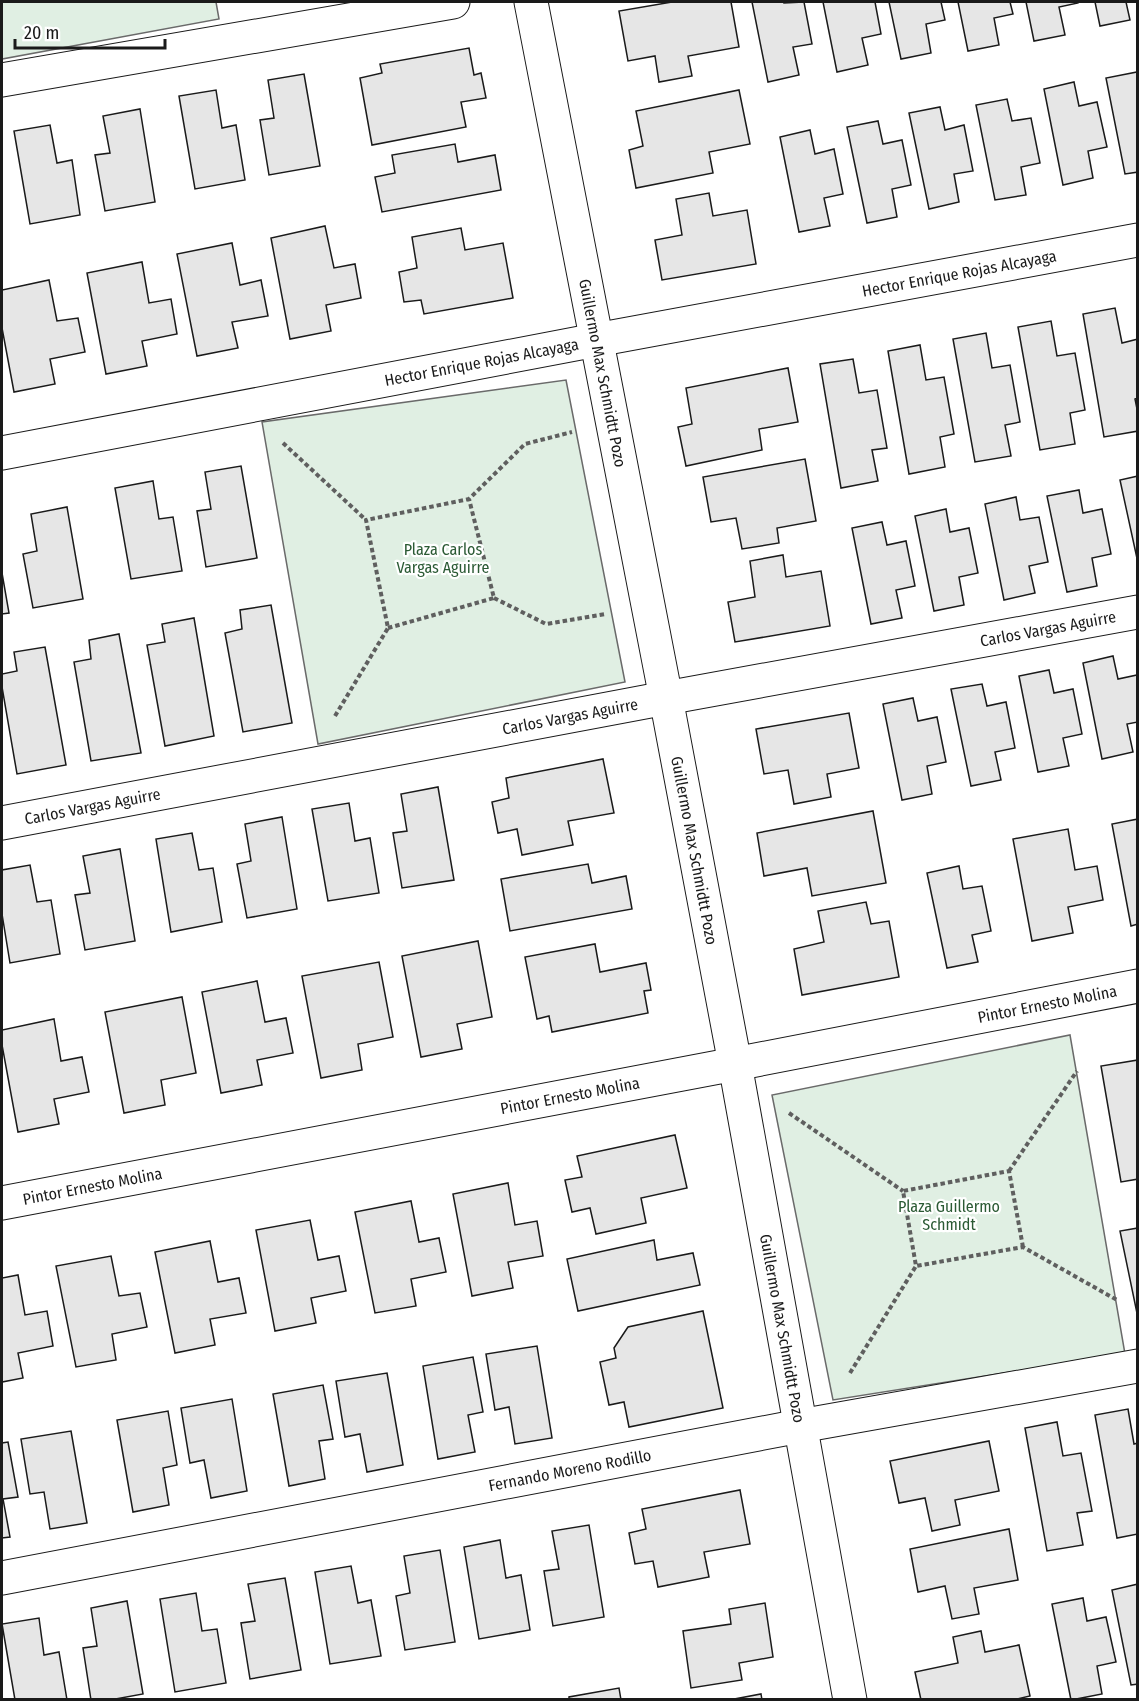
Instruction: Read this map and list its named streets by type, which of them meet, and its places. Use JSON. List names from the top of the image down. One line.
{"streets":{"street":["Hector Enrique Rojas Alcayaga","Guillermo Max Schmidtt Pozo","Carlos Vargas Aguirre","Pintor Ernesto Molina","Fernando Moreno Rodillo"]},"crossings":[["Hector Enrique Rojas Alcayaga","Guillermo Max Schmidtt Pozo"],["Guillermo Max Schmidtt Pozo","Carlos Vargas Aguirre"],["Guillermo Max Schmidtt Pozo","Pintor Ernesto Molina"],["Guillermo Max Schmidtt Pozo","Fernando Moreno Rodillo"]],"parks":["Plaza Carlos Vargas Aguirre","Plaza Guillermo Schmidt"],"scale_bar":"20 m"}
